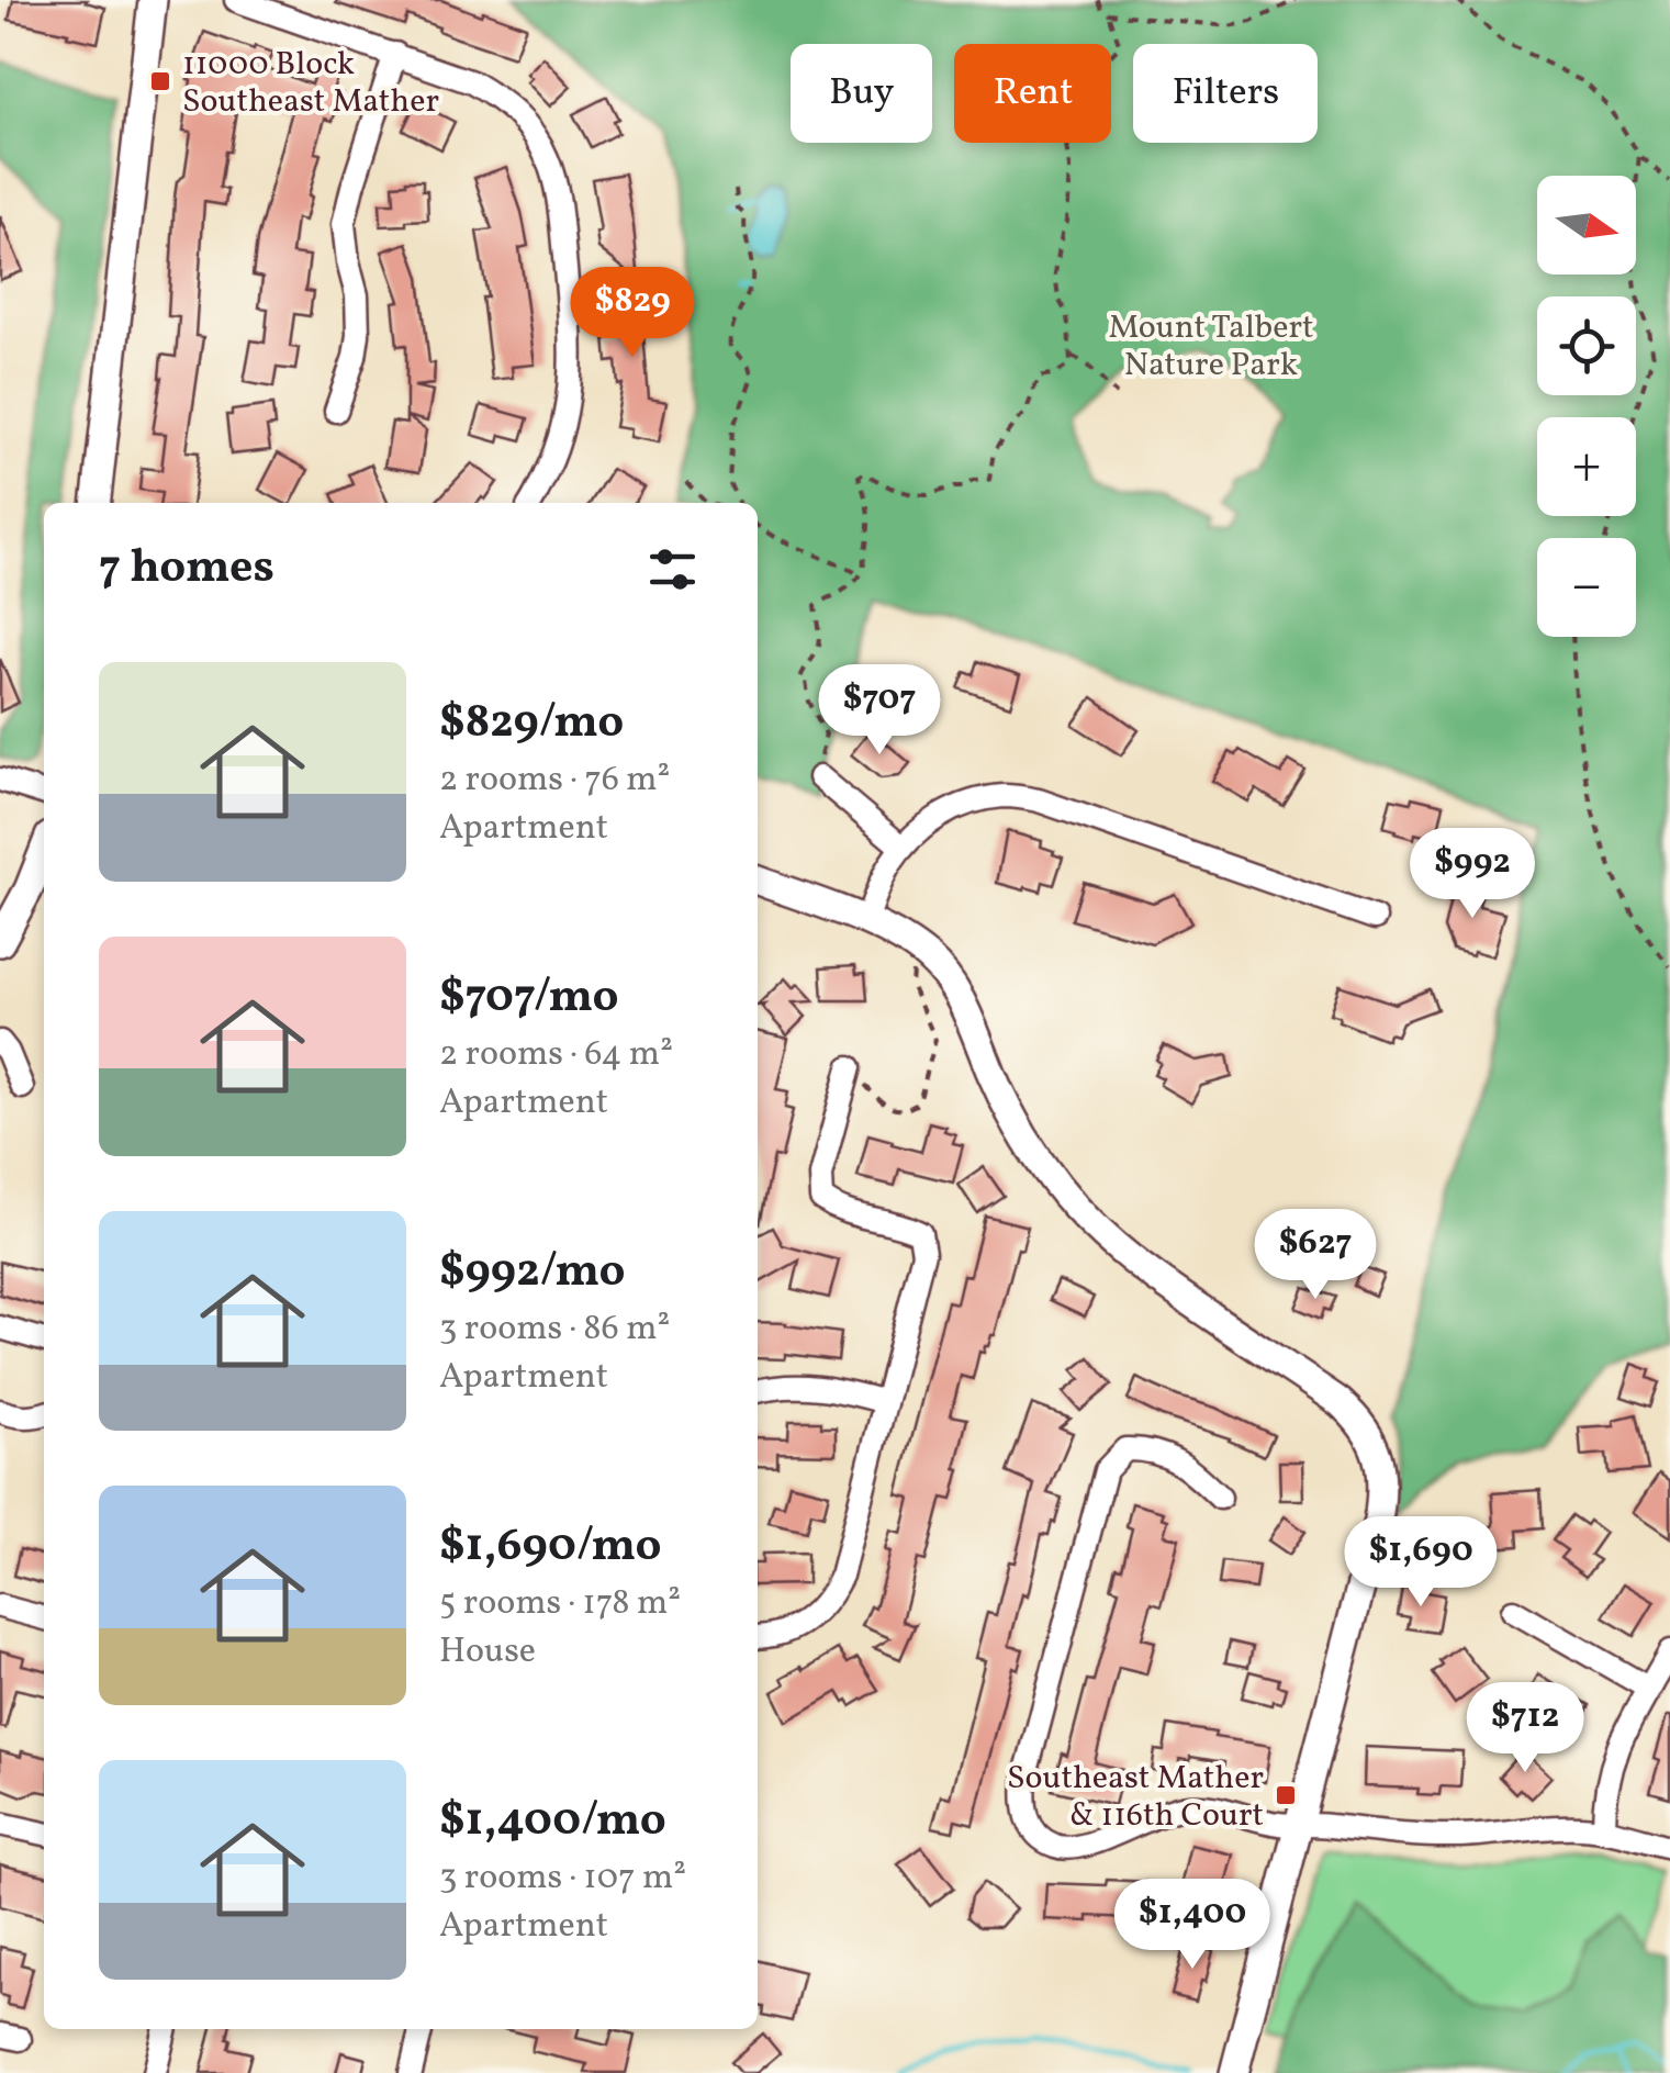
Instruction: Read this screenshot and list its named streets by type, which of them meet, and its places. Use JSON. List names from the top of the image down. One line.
{"parks":["Mount Talbert Nature Park"],"places":{"transit":["11000 Block Southeast Mather","Southeast Mather & 116th Court"]},"north":"right","page":{"chip":["Buy","Rent","Filters"],"map_buttons":["+","−"],"price":["$829","$707","$992","$627","$1,690","$712","$1,400"],"heading":"7 homes","list":[{"name":"$829/mo","note":"2 rooms · 76 m² · Apartment"},{"name":"$707/mo","note":"2 rooms · 64 m² · Apartment"},{"name":"$992/mo","note":"3 rooms · 86 m² · Apartment"},{"name":"$1,690/mo","note":"5 rooms · 178 m² · House"},{"name":"$1,400/mo","note":"3 rooms · 107 m² · Apartment"}]}}
